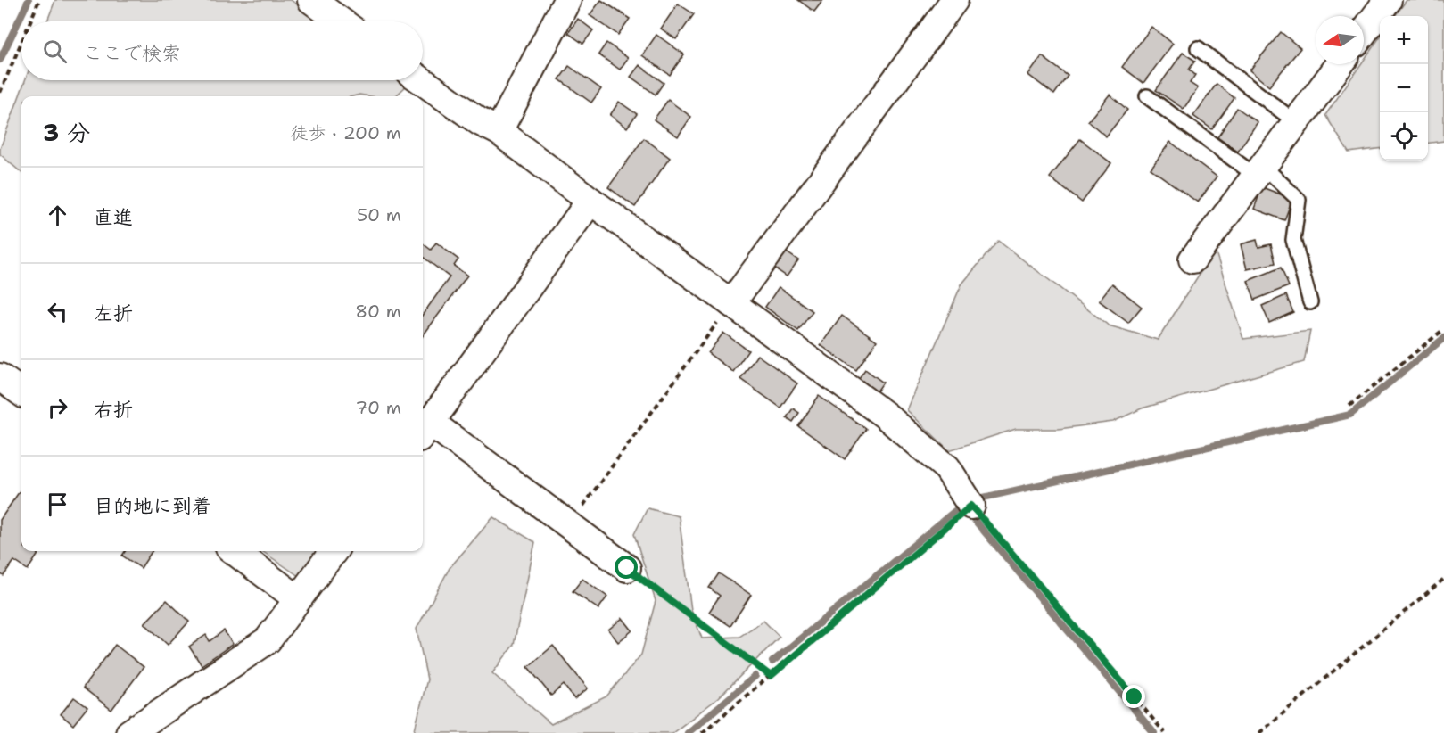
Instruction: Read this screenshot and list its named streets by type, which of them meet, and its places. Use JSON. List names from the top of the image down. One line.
{"north":"left","page":{"map_buttons":["+","−"],"search":"ここで検索","heading":["3 分","徒歩 · 200 m"],"list":[["直進","50 m"],["左折","80 m"],["右折","70 m"],"目的地に到着"]}}
